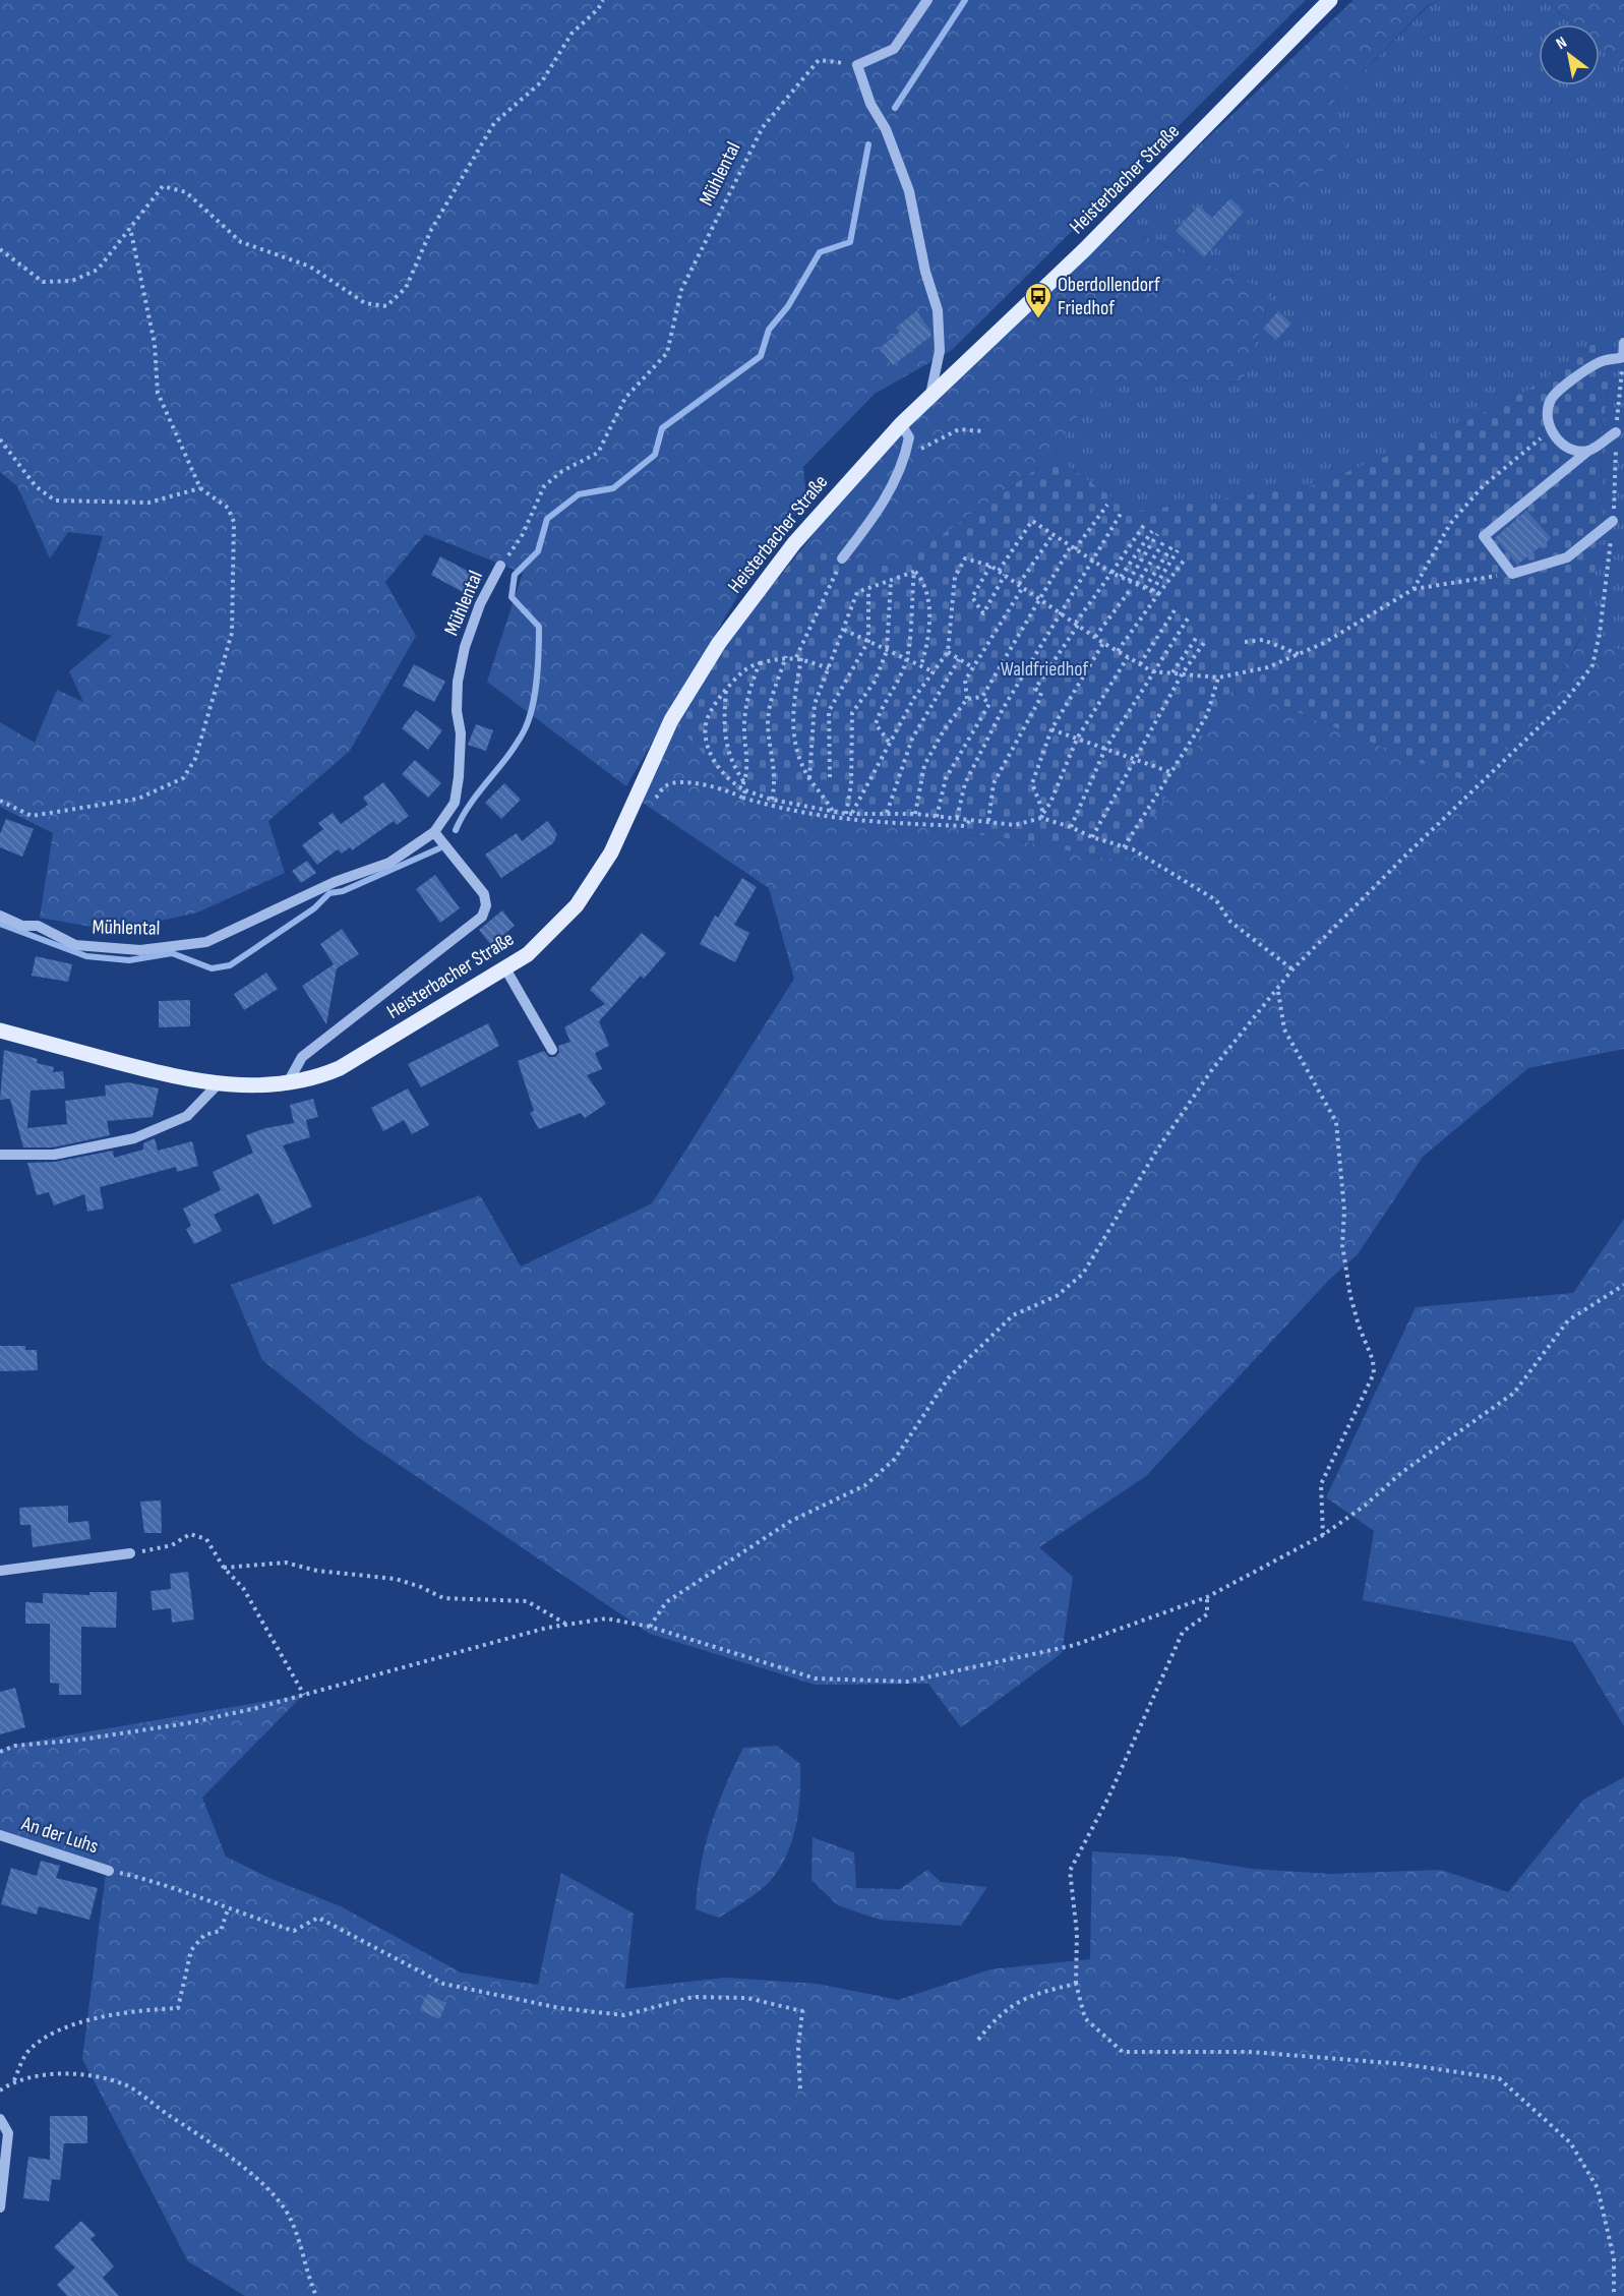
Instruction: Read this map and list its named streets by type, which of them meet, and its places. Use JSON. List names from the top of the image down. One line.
{"streets":{"main road":["Heisterbacher Straße"],"street":["Mühlental","An der Luhs"]},"crossings":[["Mühlental","Heisterbacher Straße"]],"parks":["Waldfriedhof"],"places":{"bus stop":["Oberdollendorf Friedhof"]},"north":"top left"}
